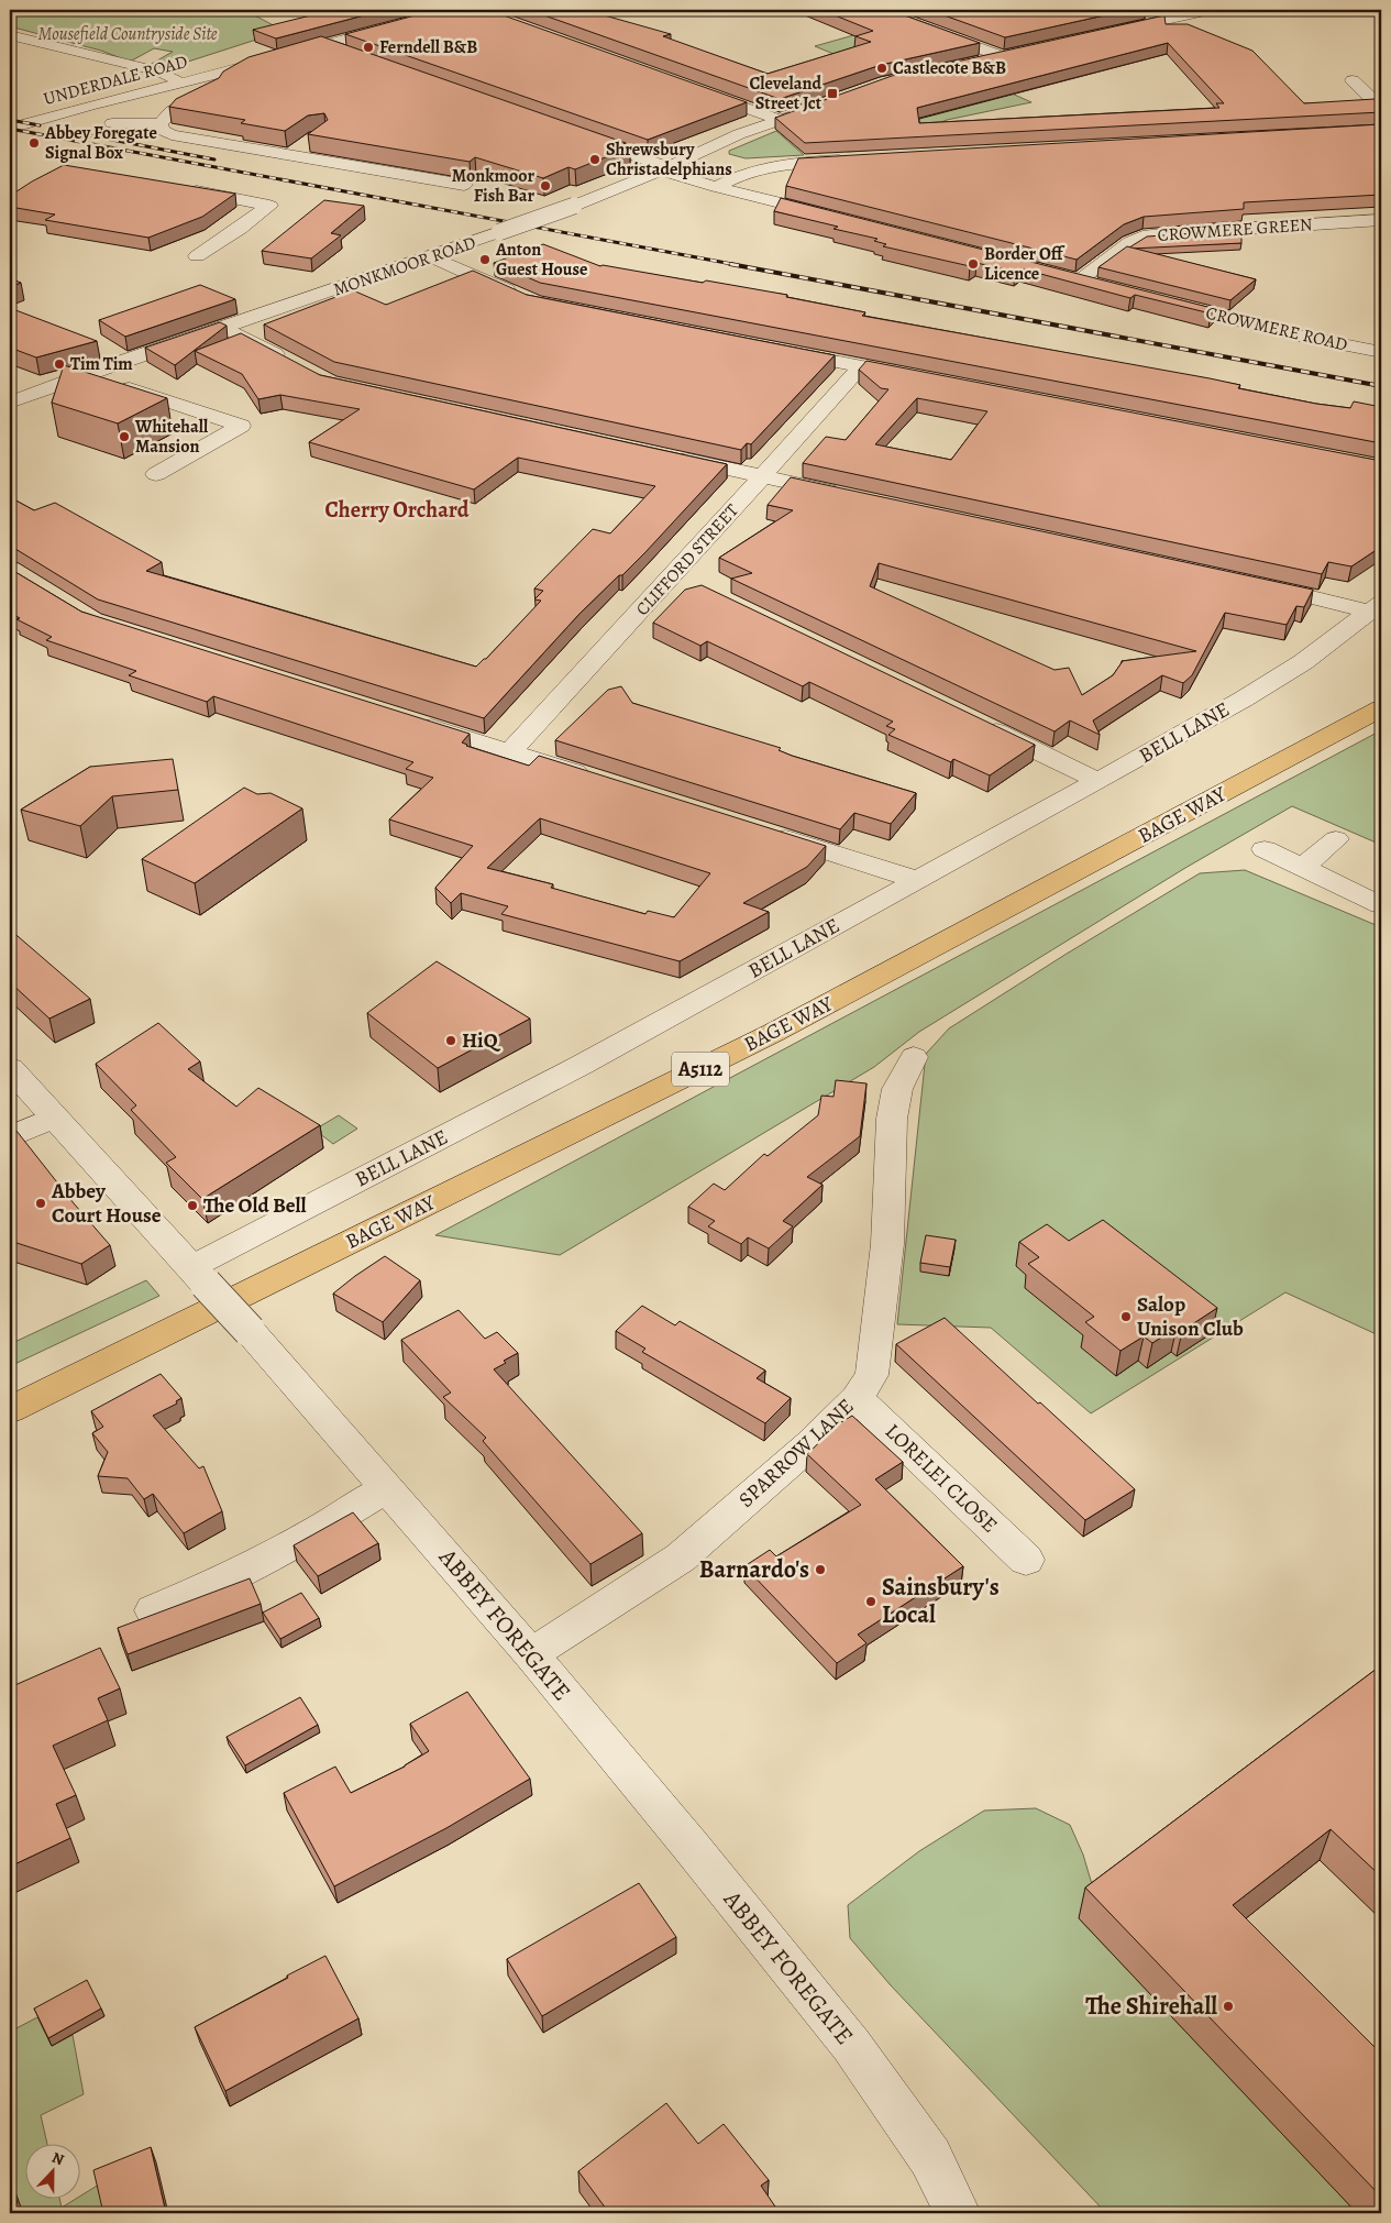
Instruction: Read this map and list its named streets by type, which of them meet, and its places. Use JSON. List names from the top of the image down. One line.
{"streets":{"main road":["BAGE WAY","A5112"],"street":["UNDERDALE ROAD","CROWMERE GREEN","MONKMOOR ROAD","CROWMERE ROAD","CLIFFORD STREET","BELL LANE","SPARROW LANE","LORELEI CLOSE","ABBEY FOREGATE"]},"crossings":[["BELL LANE","ABBEY FOREGATE"],["SPARROW LANE","LORELEI CLOSE"],["SPARROW LANE","ABBEY FOREGATE"]],"districts":["Cherry Orchard"],"parks":["Mousefield Countryside Site"],"places":{"other":["Ferndell B&B","Castlecote B&B","Abbey Foregate Signal Box","Shrewsbury Christadelphians","Monkmoor Fish Bar","Anton Guest House","Border Off Licence","Tim Tim","Whitehall Mansion","HiQ","Abbey Court House","The Old Bell","Salop Unison Club","Barnardo's","Sainsbury's Local","The Shirehall"],"transit":["Cleveland Street Jct"]},"north":"top"}
